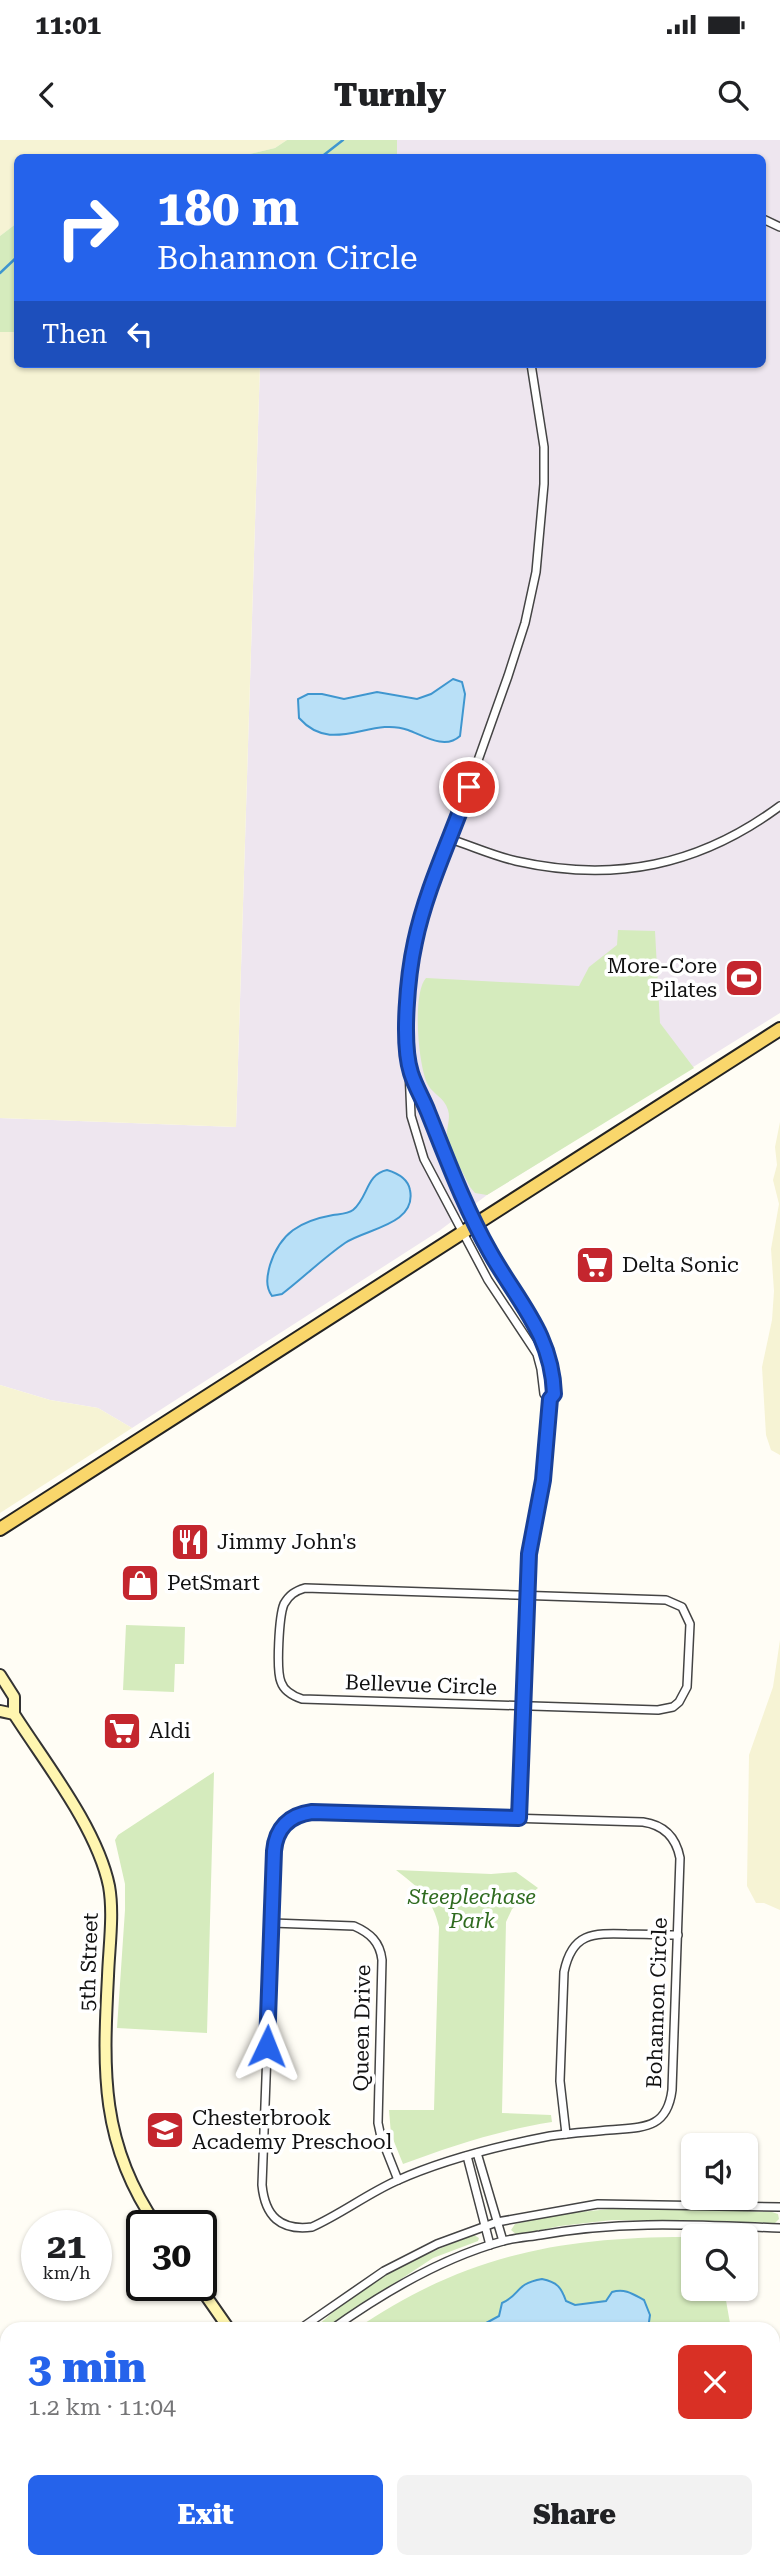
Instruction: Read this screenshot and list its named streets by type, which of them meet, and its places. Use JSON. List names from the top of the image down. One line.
{"streets":{"street":["Bellevue Circle","5th Street","Bohannon Circle","Queen Drive"]},"crossings":[["Bohannon Circle","Queen Drive"]],"parks":["Steeplechase Park"],"places":{"sports":["More-Core Pilates"],"supermarket":["Delta Sonic","Aldi"],"restaurant":["Jimmy John's"],"shop":["PetSmart"],"school or university":["Chesterbrook Academy Preschool"]},"page":{"status":"11:01","header":"Turnly","turn":["180 m","Bohannon Circle"],"then":"Then","speed":"21 km/h","limit":"30","heading":["3 min","1.2 km · 11:04"],"buttons":["Exit","Share"]}}
